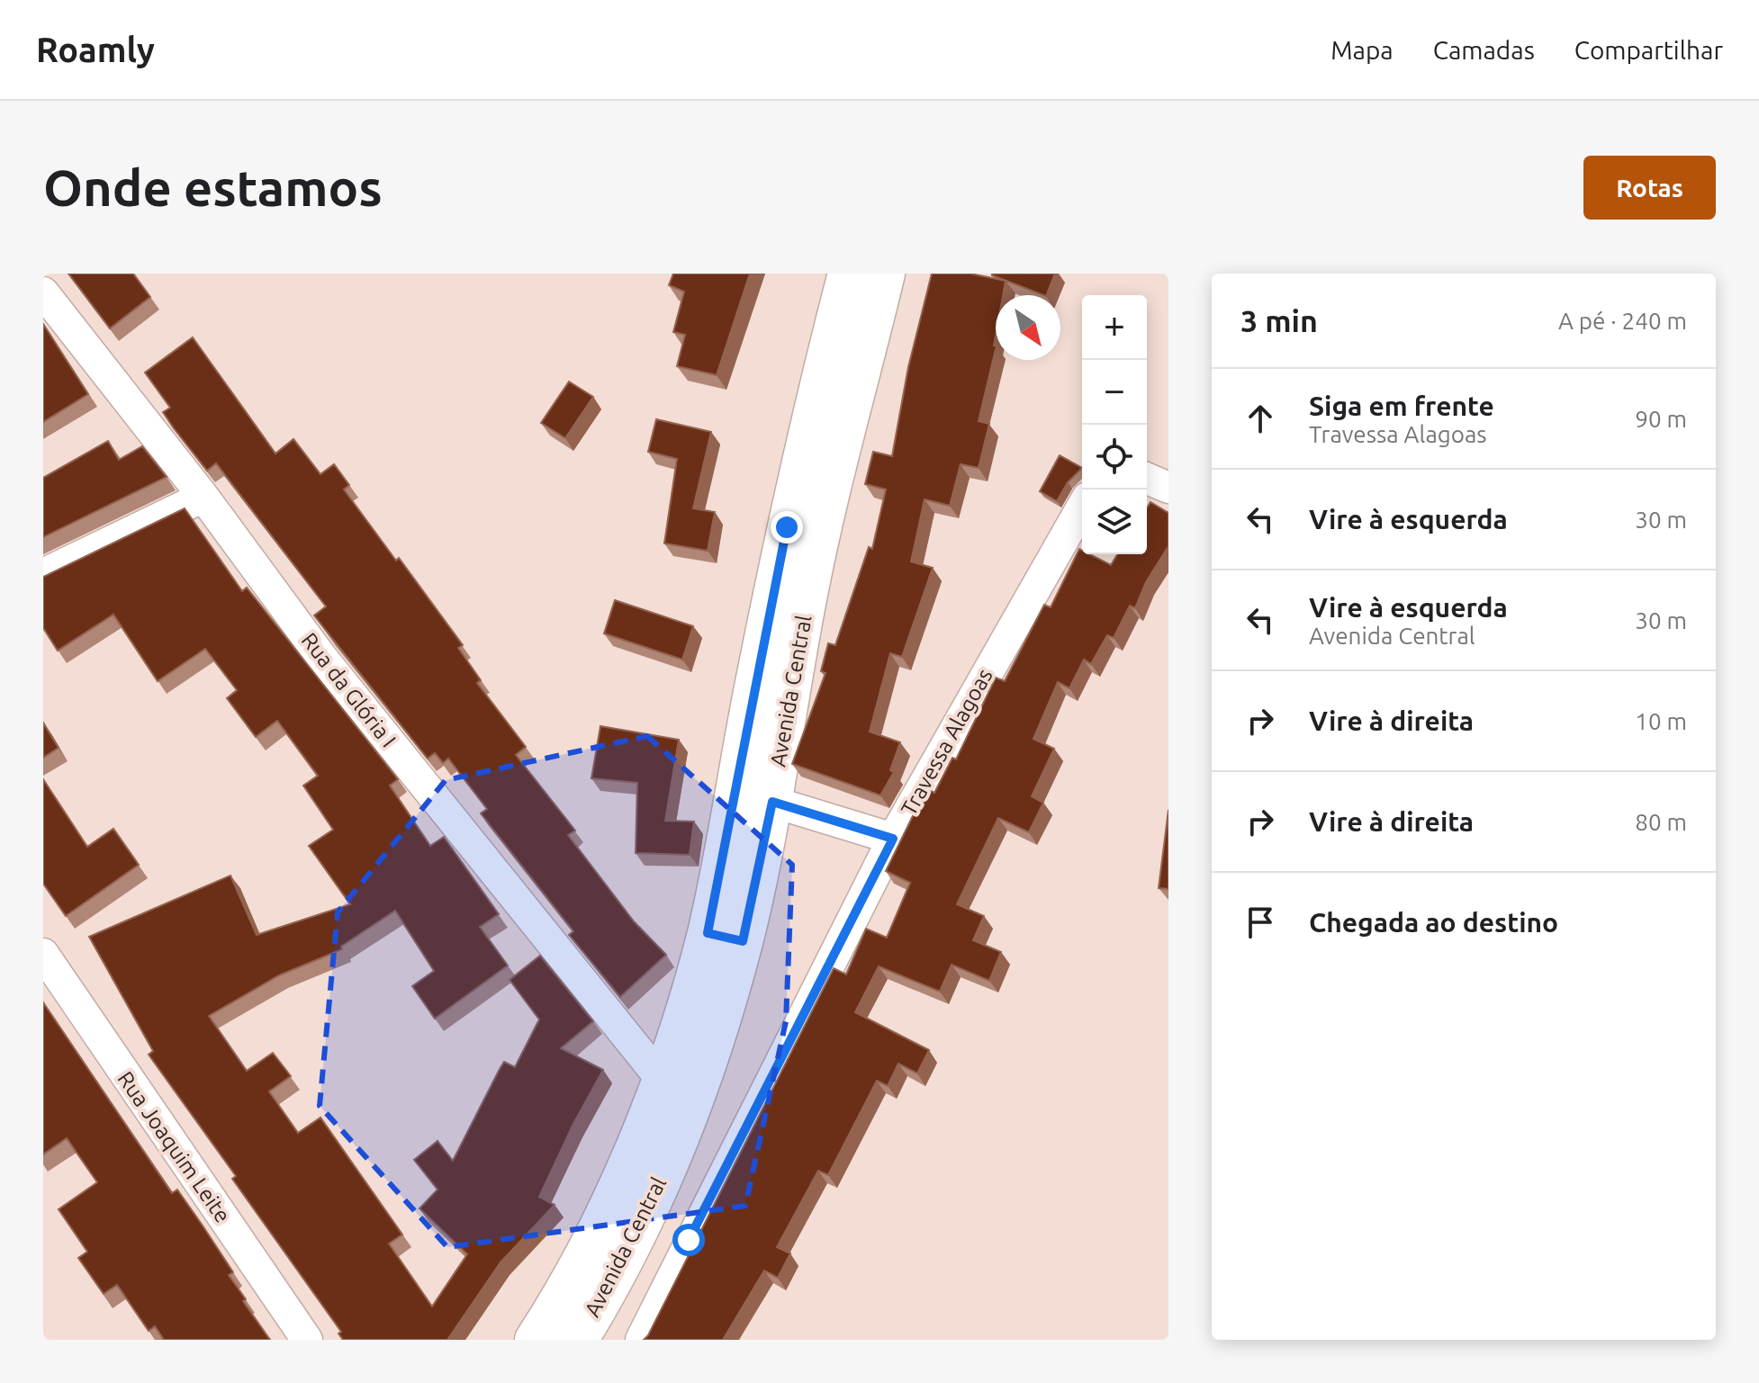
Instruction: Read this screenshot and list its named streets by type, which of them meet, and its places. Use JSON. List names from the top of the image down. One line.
{"streets":{"main road":["Avenida Central"],"street":["Rua da Glória I","Travessa Alagoas","Rua Joaquim Leite"]},"north":"bottom right","page":{"header":"Roamly","nav":["Mapa","Camadas","Compartilhar"],"buttons":"Rotas","title":"Onde estamos","heading":["3 min","A pé · 240 m"],"map_buttons":["+","−"],"list":[["Siga em frente","Travessa Alagoas","90 m"],["Vire à esquerda","30 m"],["Vire à esquerda","Avenida Central","30 m"],["Vire à direita","10 m"],["Vire à direita","80 m"],"Chegada ao destino"]}}
